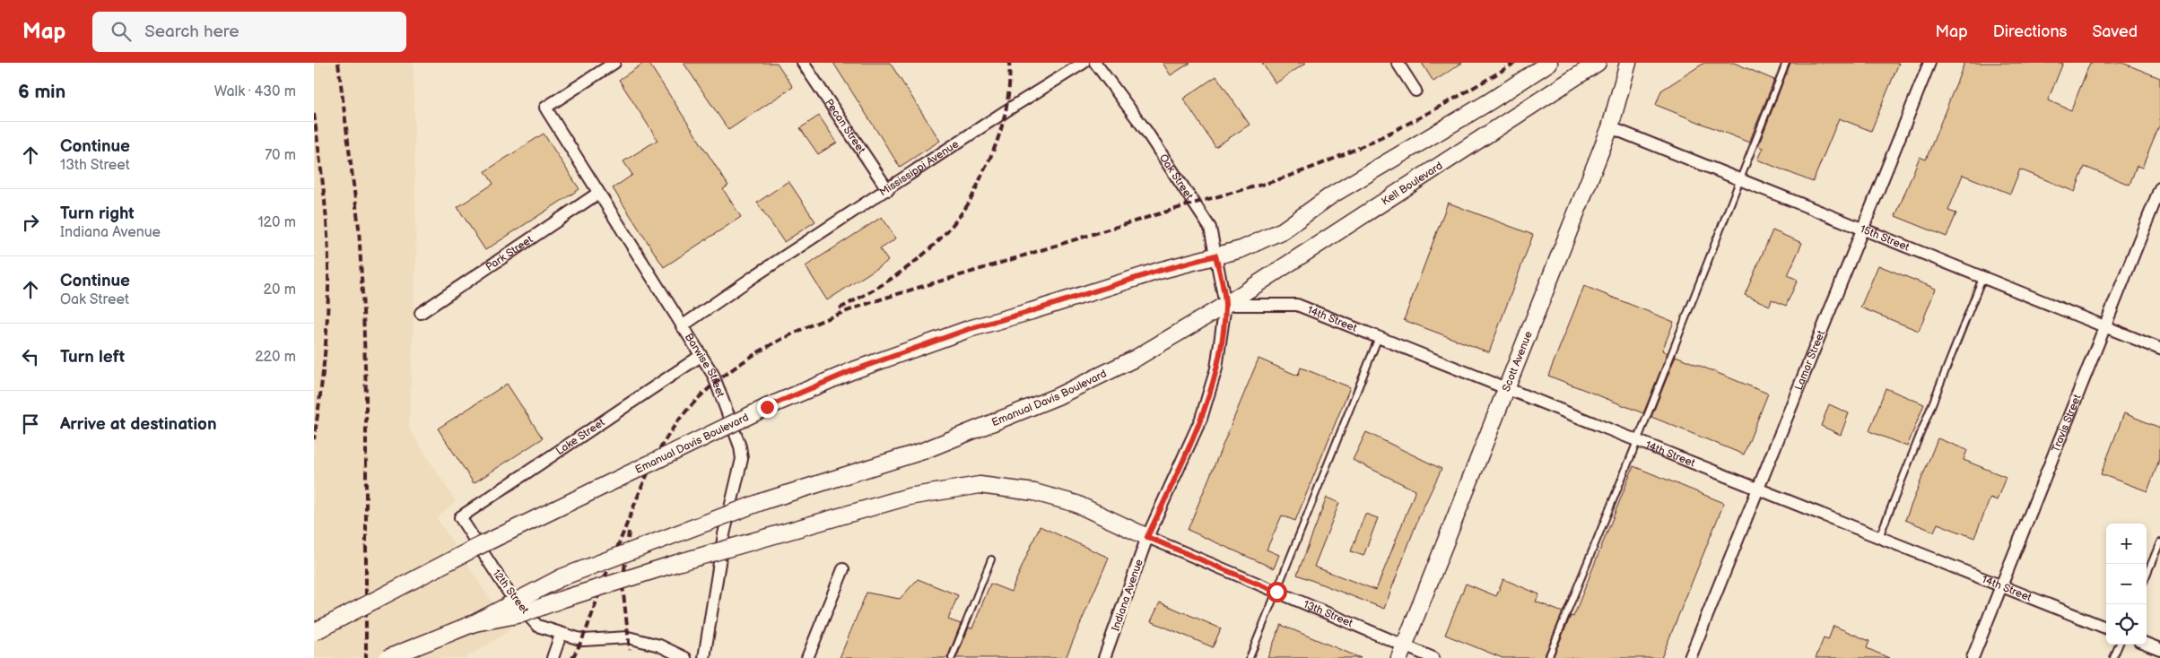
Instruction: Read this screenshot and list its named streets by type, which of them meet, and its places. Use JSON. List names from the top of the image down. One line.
{"streets":{"main road":["Kell Boulevard","Scott Avenue","Emanual Davis Boulevard"],"street":["Pecan Street","Mississippi Avenue","Oak Street","15th Street","Park Street","14th Street","Lamar Street","Barwise Street","Travis Street","Lake Street","12th Street","Indiana Avenue","13th Street"]},"crossings":[["Pecan Street","Mississippi Avenue"],["Mississippi Avenue","Barwise Street"],["Oak Street","Kell Boulevard"],["Oak Street","14th Street"],["Oak Street","Emanual Davis Boulevard"],["Oak Street","Indiana Avenue"],["Kell Boulevard","14th Street"],["Kell Boulevard","Emanual Davis Boulevard"],["Kell Boulevard","Indiana Avenue"],["15th Street","Lamar Street"],["15th Street","Scott Avenue"],["15th Street","Travis Street"],["Park Street","Barwise Street"],["14th Street","Lamar Street"],["14th Street","Scott Avenue"],["14th Street","Emanual Davis Boulevard"],["14th Street","Travis Street"],["14th Street","Indiana Avenue"],["Scott Avenue","13th Street"],["Barwise Street","Lake Street"],["Emanual Davis Boulevard","Indiana Avenue"],["Lake Street","12th Street"],["Indiana Avenue","13th Street"]],"page":{"header":"Map","search":"Search here","nav":["Map","Directions","Saved"],"heading":["6 min","Walk · 430 m"],"list":[["Continue","13th Street","70 m"],["Turn right","Indiana Avenue","120 m"],["Continue","Oak Street","20 m"],["Turn left","220 m"],"Arrive at destination"],"map_buttons":["+","−"]}}
